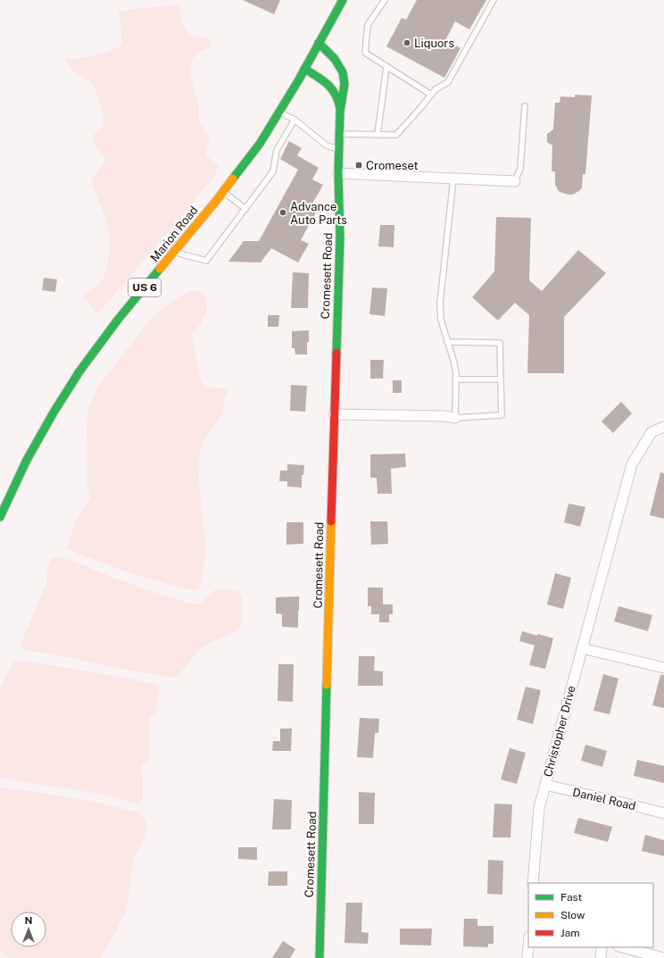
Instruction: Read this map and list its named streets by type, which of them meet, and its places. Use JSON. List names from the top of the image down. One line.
{"streets":{"street":["Marion Road","Cromesett Road","US 6","Christopher Drive","Daniel Road"]},"crossings":[["Christopher Drive","Daniel Road"]],"places":{"other":["Liquors","Advance Auto Parts"],"transit":["Cromeset"]},"legend":["Fast","Slow","Jam"],"north":"top"}
